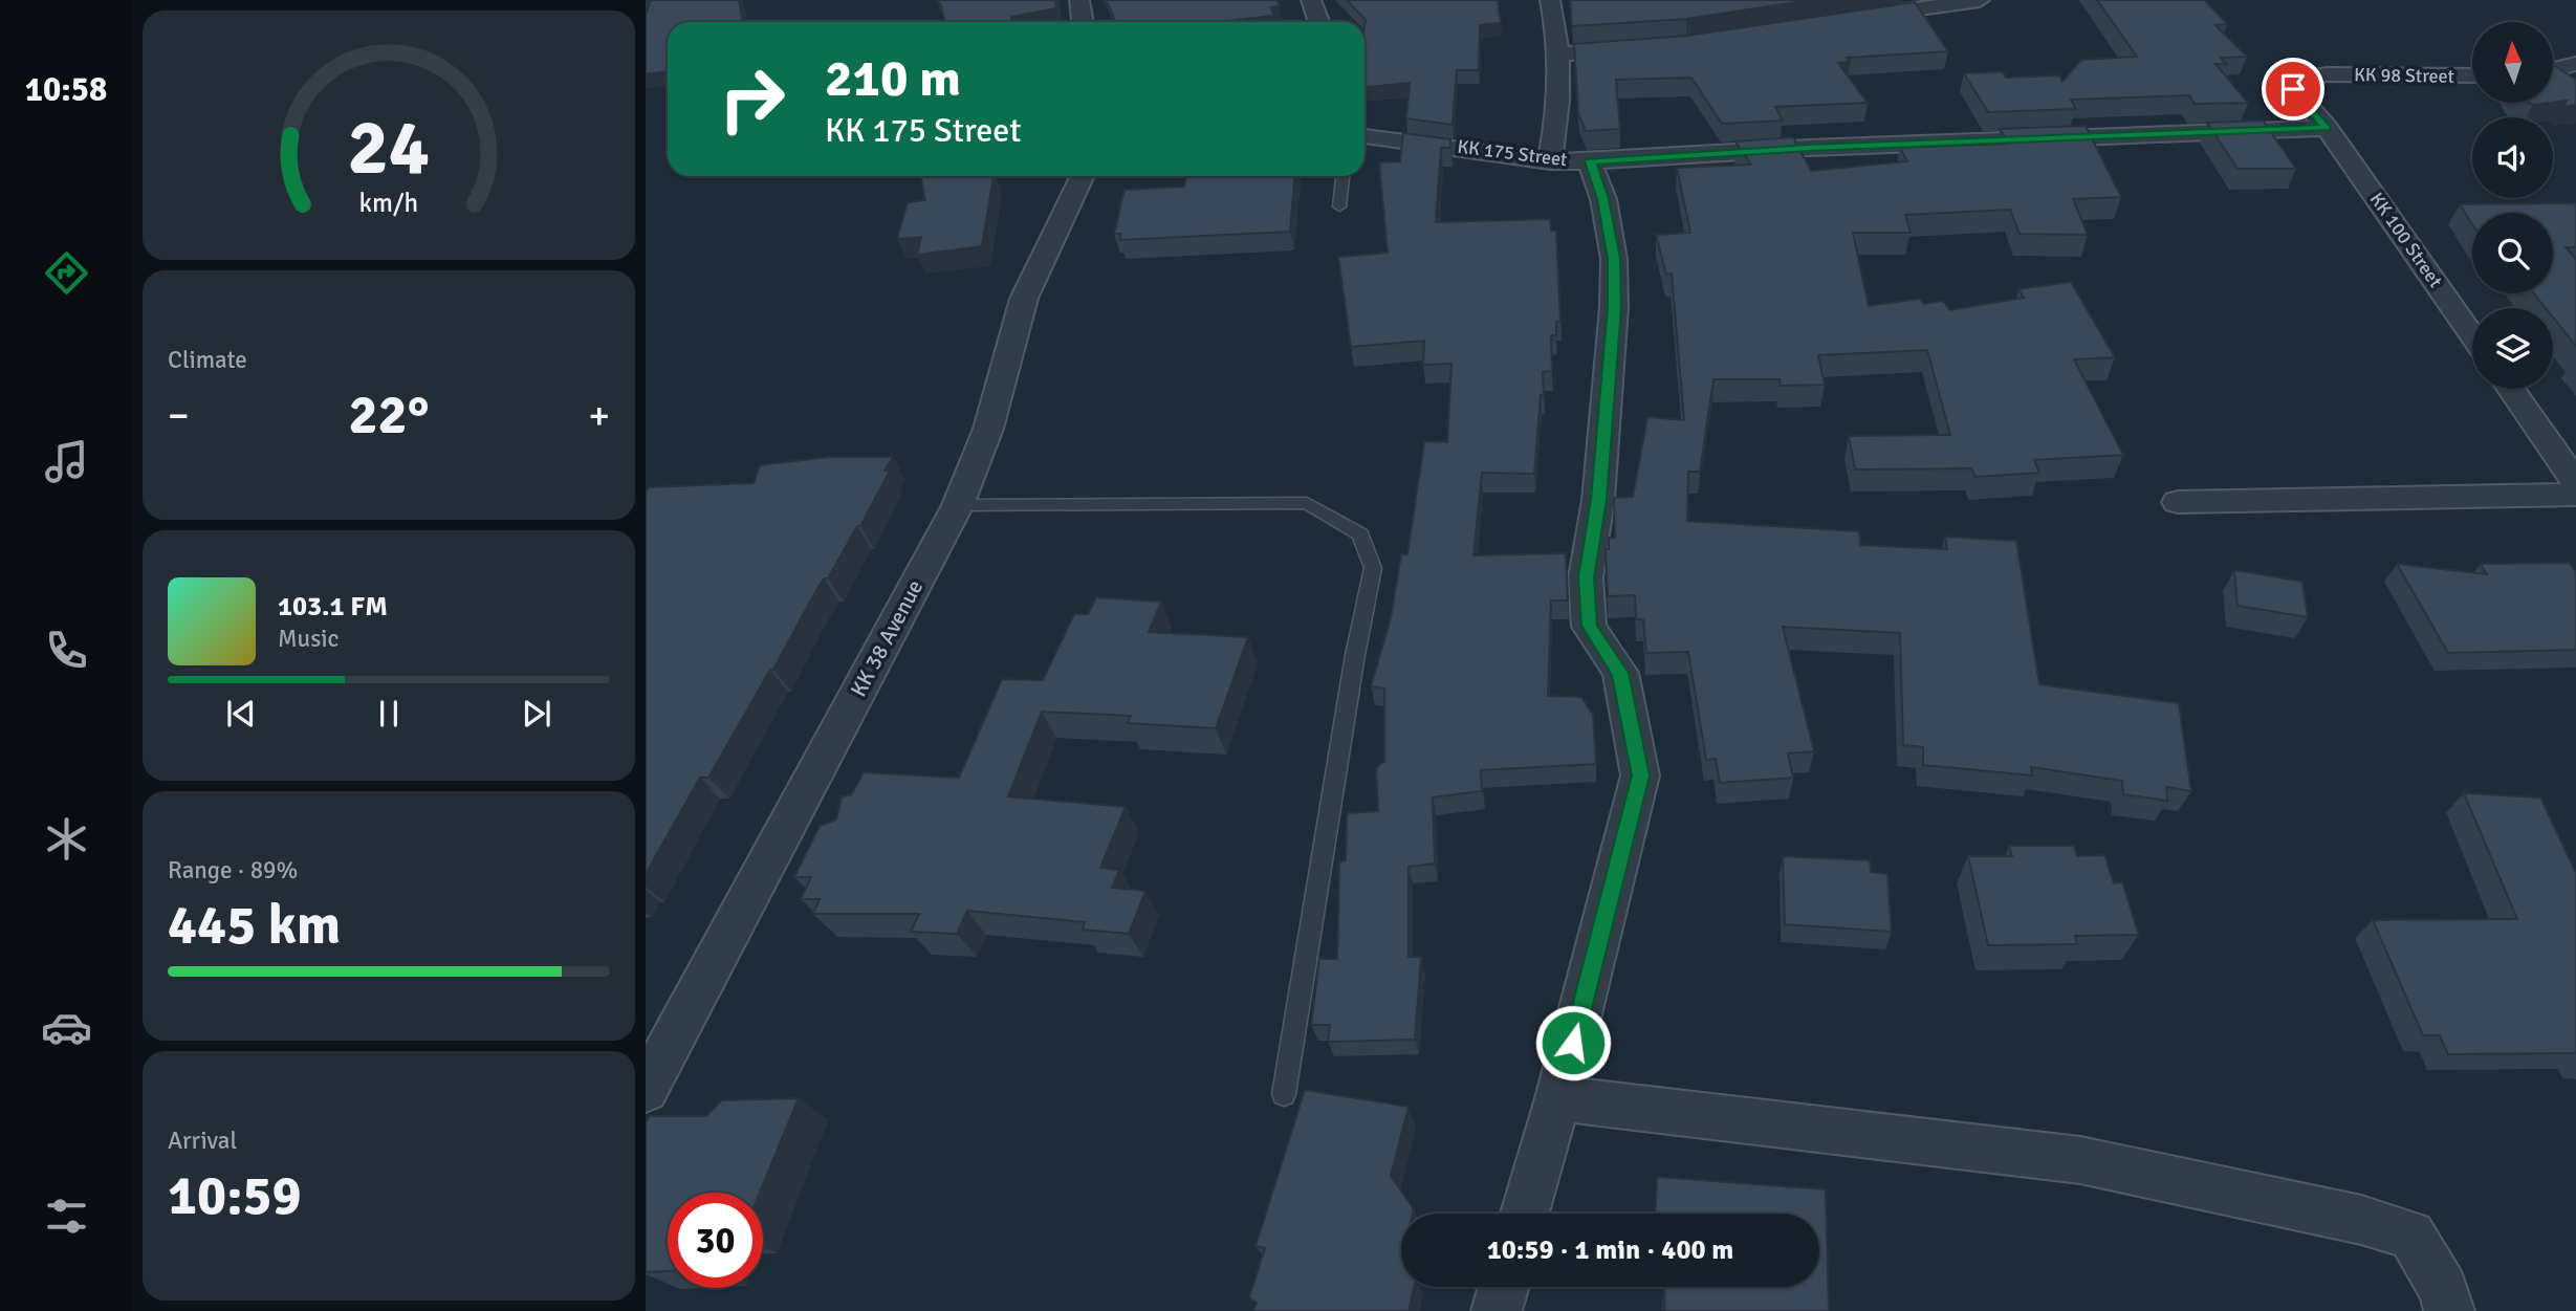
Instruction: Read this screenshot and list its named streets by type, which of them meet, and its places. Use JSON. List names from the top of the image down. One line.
{"streets":{"street":["KK 98 Street","KK 175 Street","KK 100 Street","KK 38 Avenue"]},"crossings":[["KK 98 Street","KK 175 Street"],["KK 98 Street","KK 100 Street"],["KK 175 Street","KK 100 Street"]],"north":"top","page":{"tabs":"10:58","turn":["210 m","KK 175 Street"],"tile":["Climate",["Range · 89%","445 km"],["Arrival","10:59"]],"heat":["−","22°","+"],"song":["103.1 FM","Music"],"limit":"30","trip":"10:59 · 1 min · 400 m","gauge":["24","km/h"]}}
